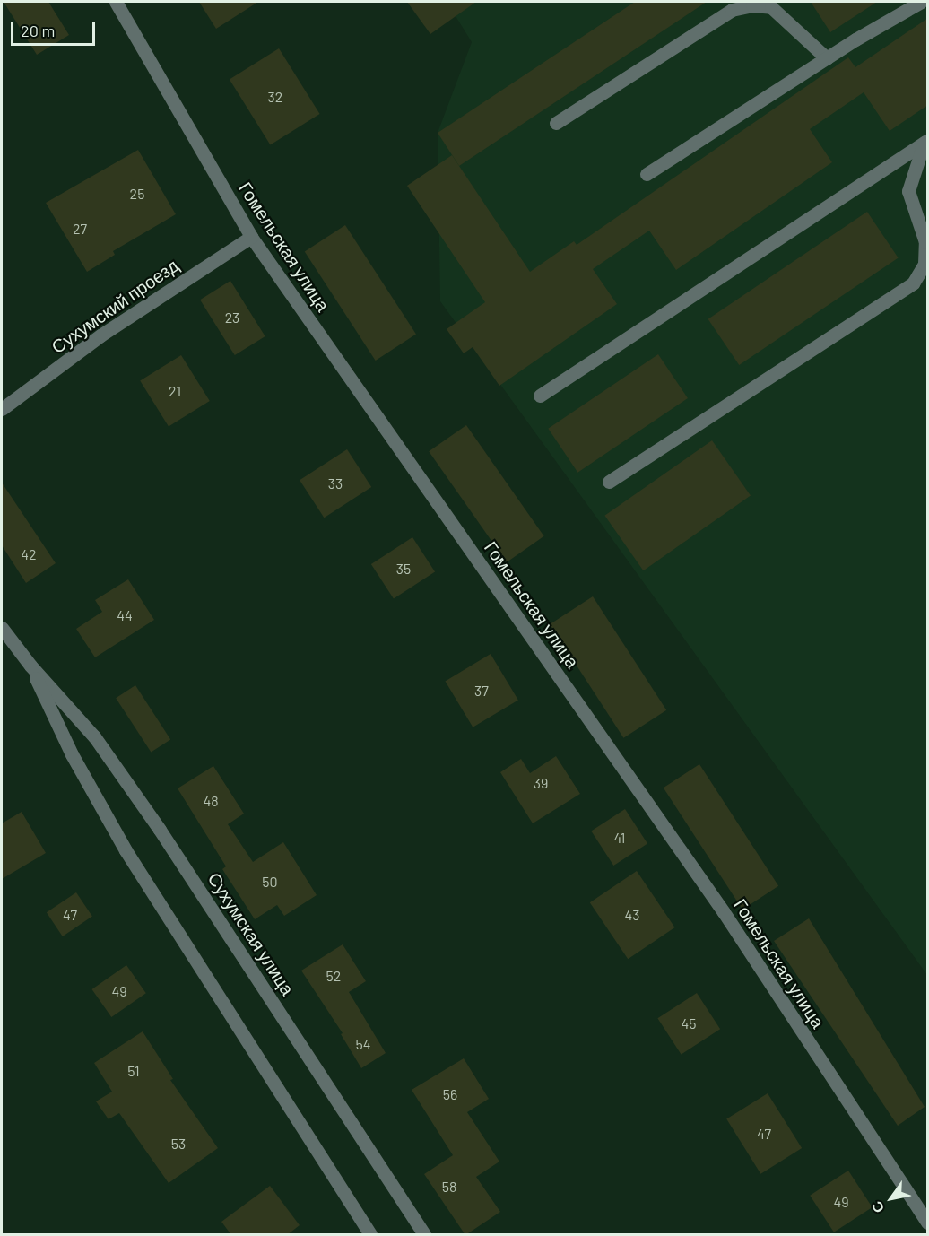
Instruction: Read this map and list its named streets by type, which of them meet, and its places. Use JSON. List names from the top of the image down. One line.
{"streets":{"street":["Гомельская улица","Сухумский проезд","Сухумская улица"]},"crossings":[["Гомельская улица","Сухумский проезд"]],"house_numbers":["32","25","27","23","21","33","42","35","44","37","39","48","41","50","47","43","52","49","45","54","51","56","47","53","58","49"],"scale_bar":"20 m","north":"bottom left"}
